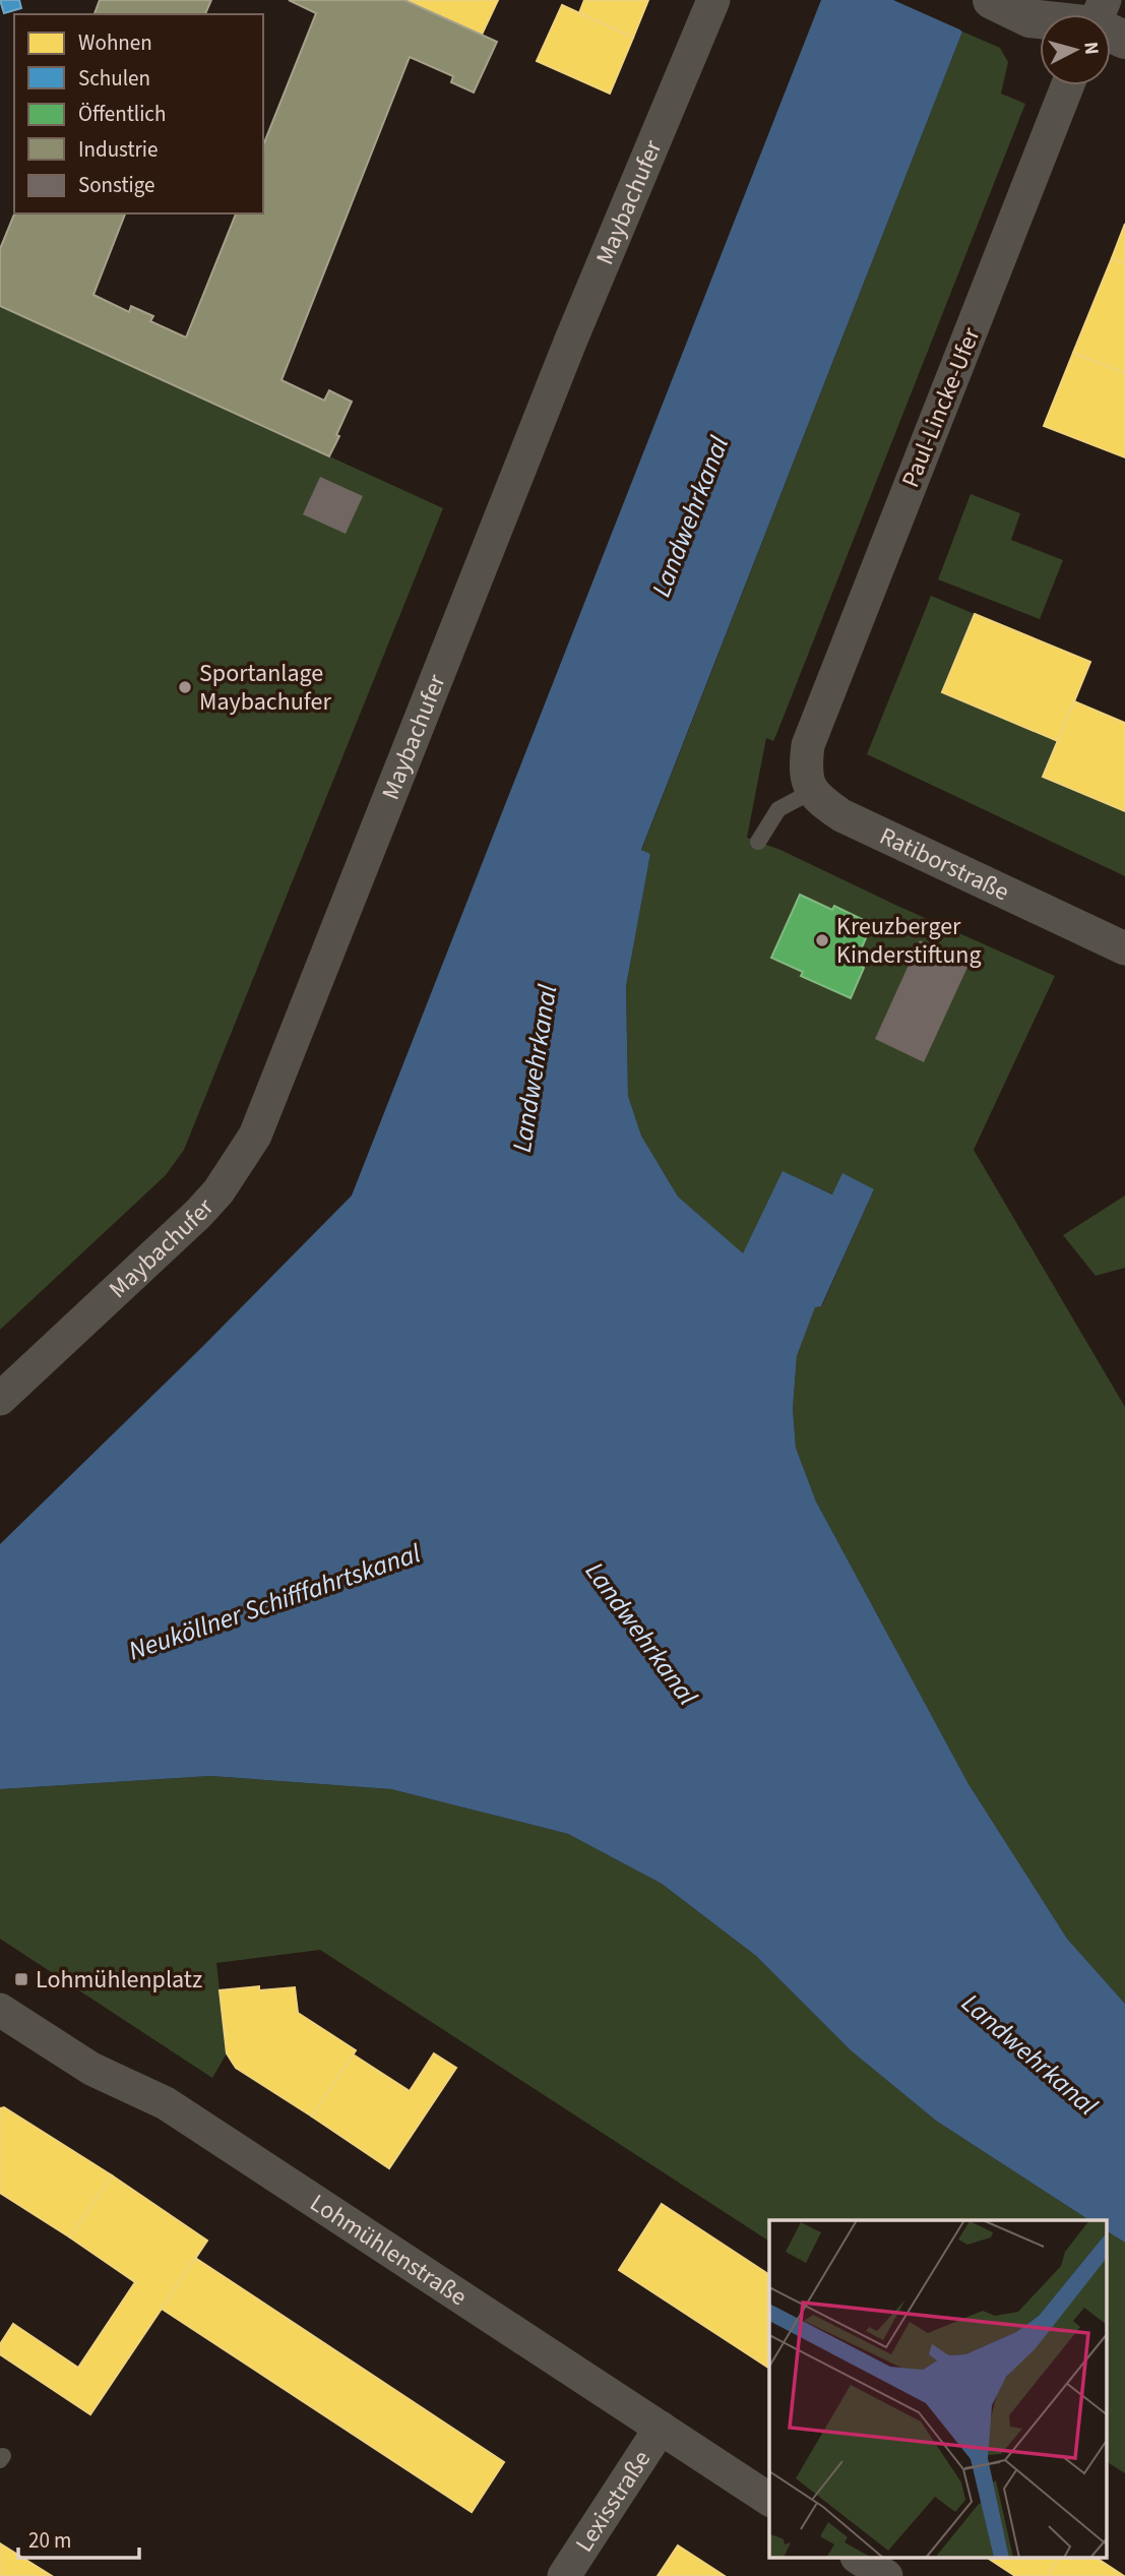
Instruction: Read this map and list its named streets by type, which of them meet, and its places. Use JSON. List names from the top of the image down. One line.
{"streets":{"street":["Maybachufer","Paul-Lincke-Ufer","Ratiborstraße","Lohmühlenstraße","Lexisstraße"]},"crossings":[["Paul-Lincke-Ufer","Ratiborstraße"],["Lohmühlenstraße","Lexisstraße"]],"water":["Landwehrkanal","Neuköllner Schifffahrtskanal"],"places":{"other":["Sportanlage Maybachufer","Kreuzberger Kinderstiftung"],"transit":["Lohmühlenplatz"]},"legend":["Wohnen","Schulen","Öffentlich","Industrie","Sonstige"],"scale_bar":"20 m","north":"right"}
